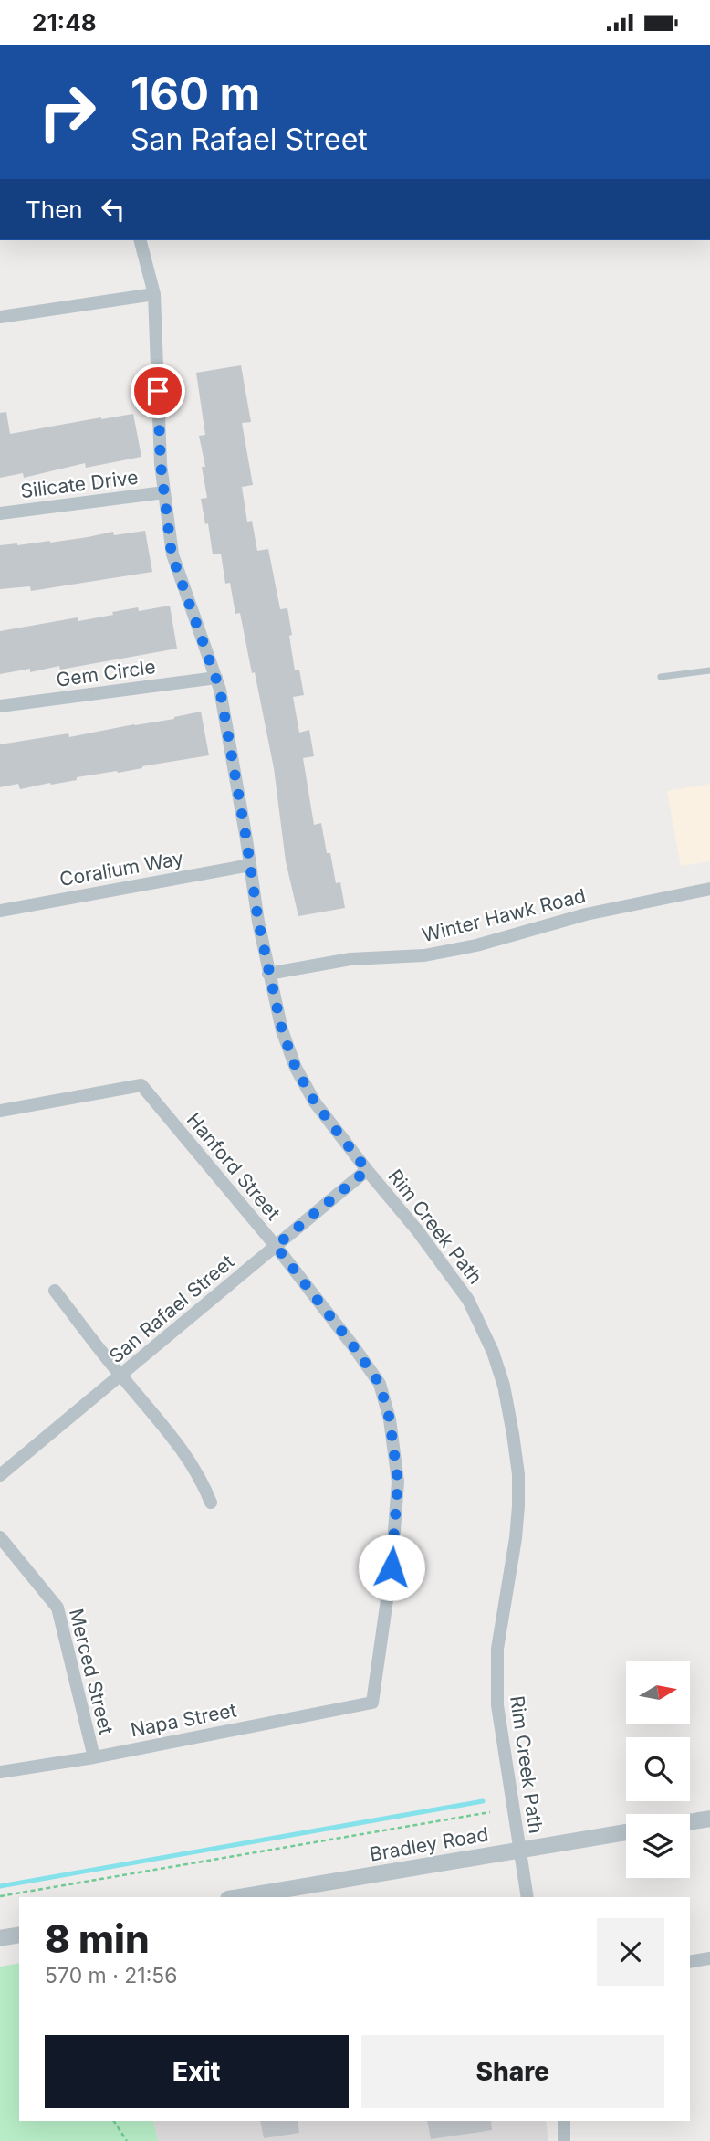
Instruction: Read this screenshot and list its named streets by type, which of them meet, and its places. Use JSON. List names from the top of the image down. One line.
{"streets":{"street":["Silicate Drive","Gem Circle","Coralium Way","Winter Hawk Road","Hanford Street","Rim Creek Path","San Rafael Street","Merced Street","Napa Street","Bradley Road"]},"crossings":[["Silicate Drive","Rim Creek Path"],["Gem Circle","Rim Creek Path"],["Coralium Way","Rim Creek Path"],["Winter Hawk Road","Rim Creek Path"],["Hanford Street","San Rafael Street"],["Hanford Street","Napa Street"],["Rim Creek Path","San Rafael Street"],["Rim Creek Path","Bradley Road"],["Merced Street","Napa Street"]],"north":"right","page":{"status":"21:48","turn":["160 m","San Rafael Street"],"then":"Then","heading":["8 min","570 m · 21:56"],"buttons":["Exit","Share"]}}
